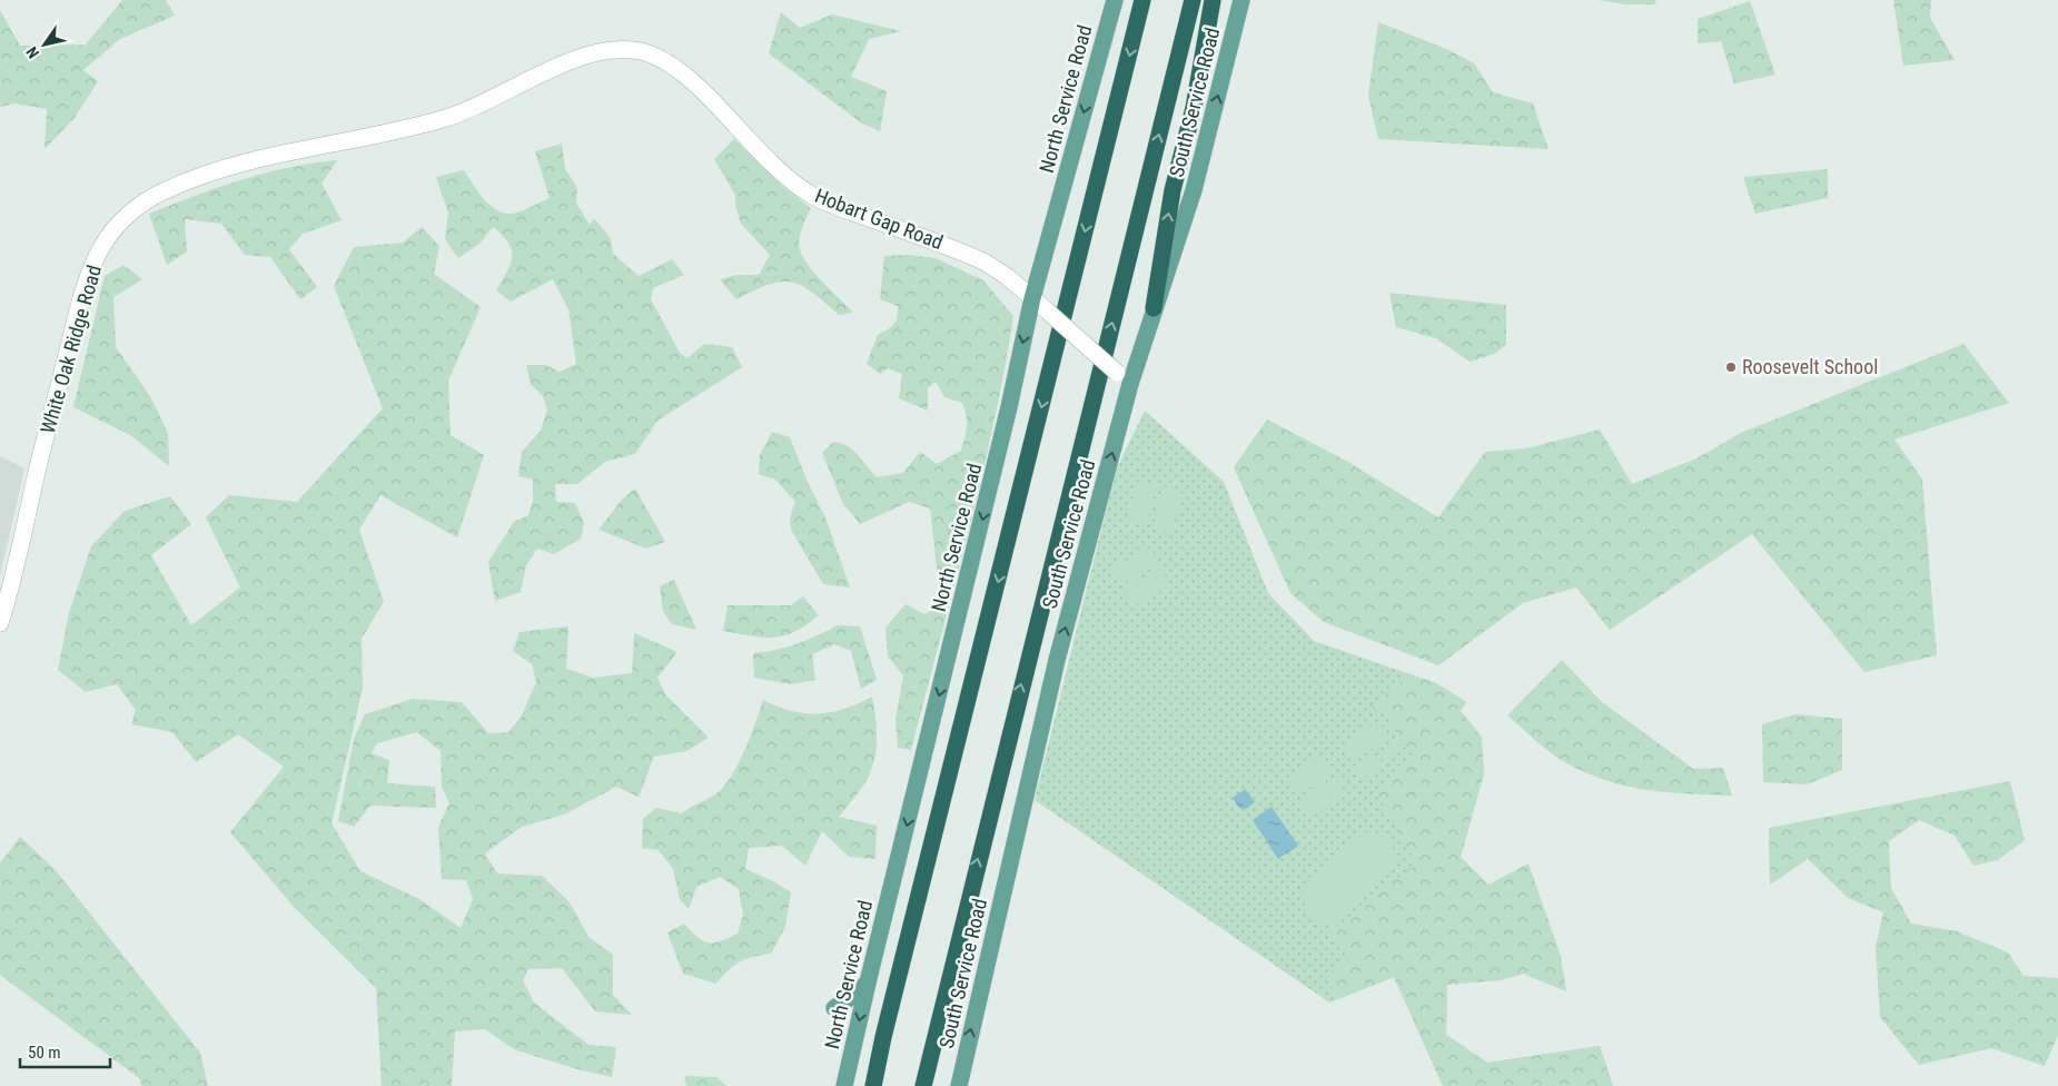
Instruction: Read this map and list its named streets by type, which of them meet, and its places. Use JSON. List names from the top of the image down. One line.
{"streets":{"main road":["North Service Road","South Service Road"],"street":["Hobart Gap Road","White Oak Ridge Road"]},"crossings":[["North Service Road","Hobart Gap Road"],["South Service Road","Hobart Gap Road"],["Hobart Gap Road","White Oak Ridge Road"]],"one_way":["North Service Road","South Service Road"],"places":["Roosevelt School"],"scale_bar":"50 m","north":"bottom left"}
